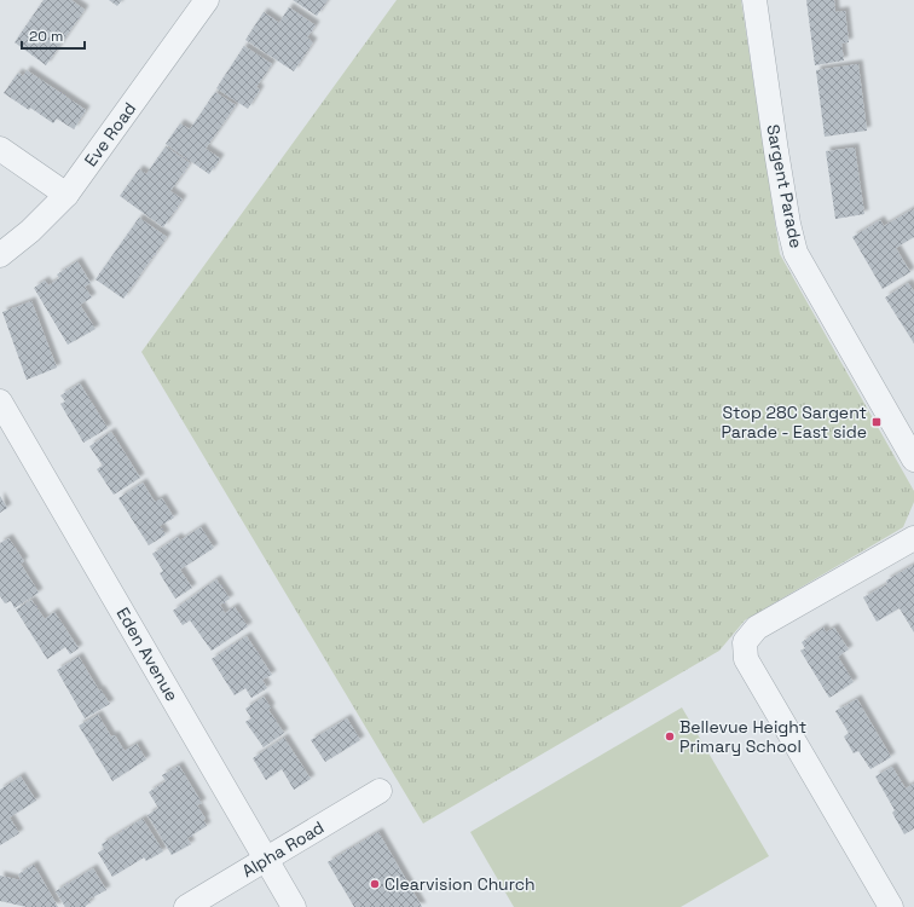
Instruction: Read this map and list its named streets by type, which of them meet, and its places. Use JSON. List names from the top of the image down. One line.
{"streets":{"street":["Eve Road","Sargent Parade","Eden Avenue","Alpha Road"]},"crossings":[["Eden Avenue","Alpha Road"]],"places":{"transit":["Stop 28C Sargent Parade - East side"],"other":["Bellevue Height Primary School","Clearvision Church"]},"scale_bar":"20 m"}
